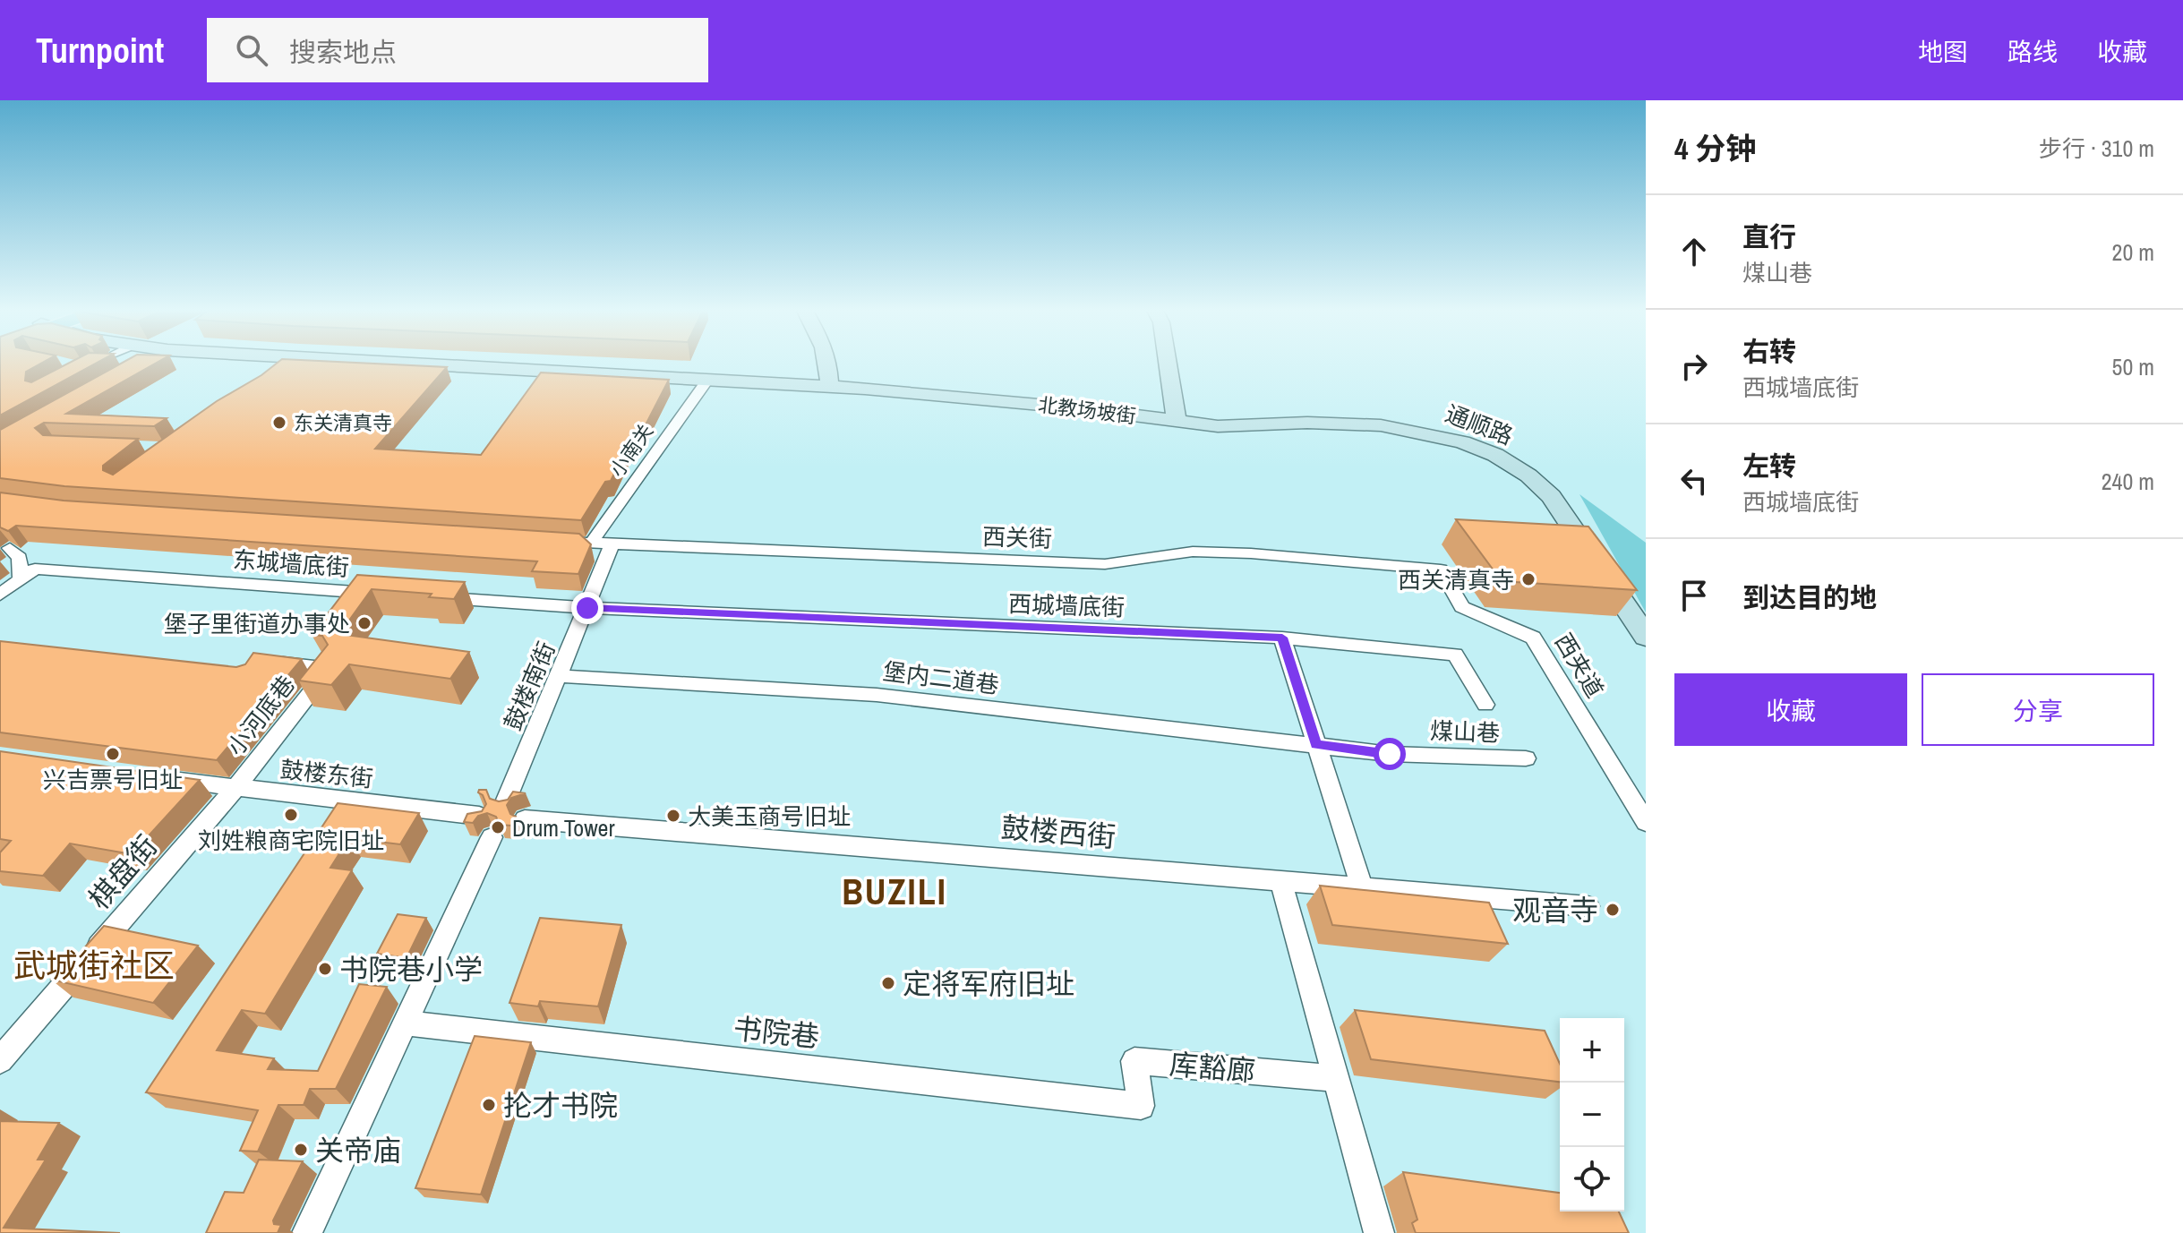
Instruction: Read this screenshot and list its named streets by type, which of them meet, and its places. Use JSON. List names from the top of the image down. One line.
{"streets":{"street":["北教场坡街","通顺路","小南关","西关街","东城墙底街","西城墙底街","西夹道","堡内二道巷","鼓楼南街","小河底巷","煤山巷","鼓楼东街","鼓楼西街","棋盘街","书院巷","库豁廊"]},"crossings":[["北教场坡街","通顺路"],["北教场坡街","小南关"],["小南关","西关街"],["西关街","西夹道"],["西关街","鼓楼南街"],["西城墙底街","鼓楼南街"],["堡内二道巷","鼓楼南街"],["堡内二道巷","煤山巷"],["小河底巷","鼓楼东街"],["小河底巷","棋盘街"],["鼓楼东街","棋盘街"],["鼓楼东街","书院巷"],["书院巷","库豁廊"]],"districts":["BUZILI","武城街社区"],"places":["东关清真寺","西关清真寺","堡子里街道办事处","兴吉票号旧址","刘姓粮商宅院旧址","大美玉商号旧址","Drum Tower","观音寺","书院巷小学","定将军府旧址","抡才书院","关帝庙"],"page":{"header":"Turnpoint","search":"搜索地点","nav":["地图","路线","收藏"],"heading":["4 分钟","步行 · 310 m"],"list":[["直行","煤山巷","20 m"],["右转","西城墙底街","50 m"],["左转","西城墙底街","240 m"],"到达目的地"],"buttons":["收藏","分享"],"map_buttons":["+","−"]}}
